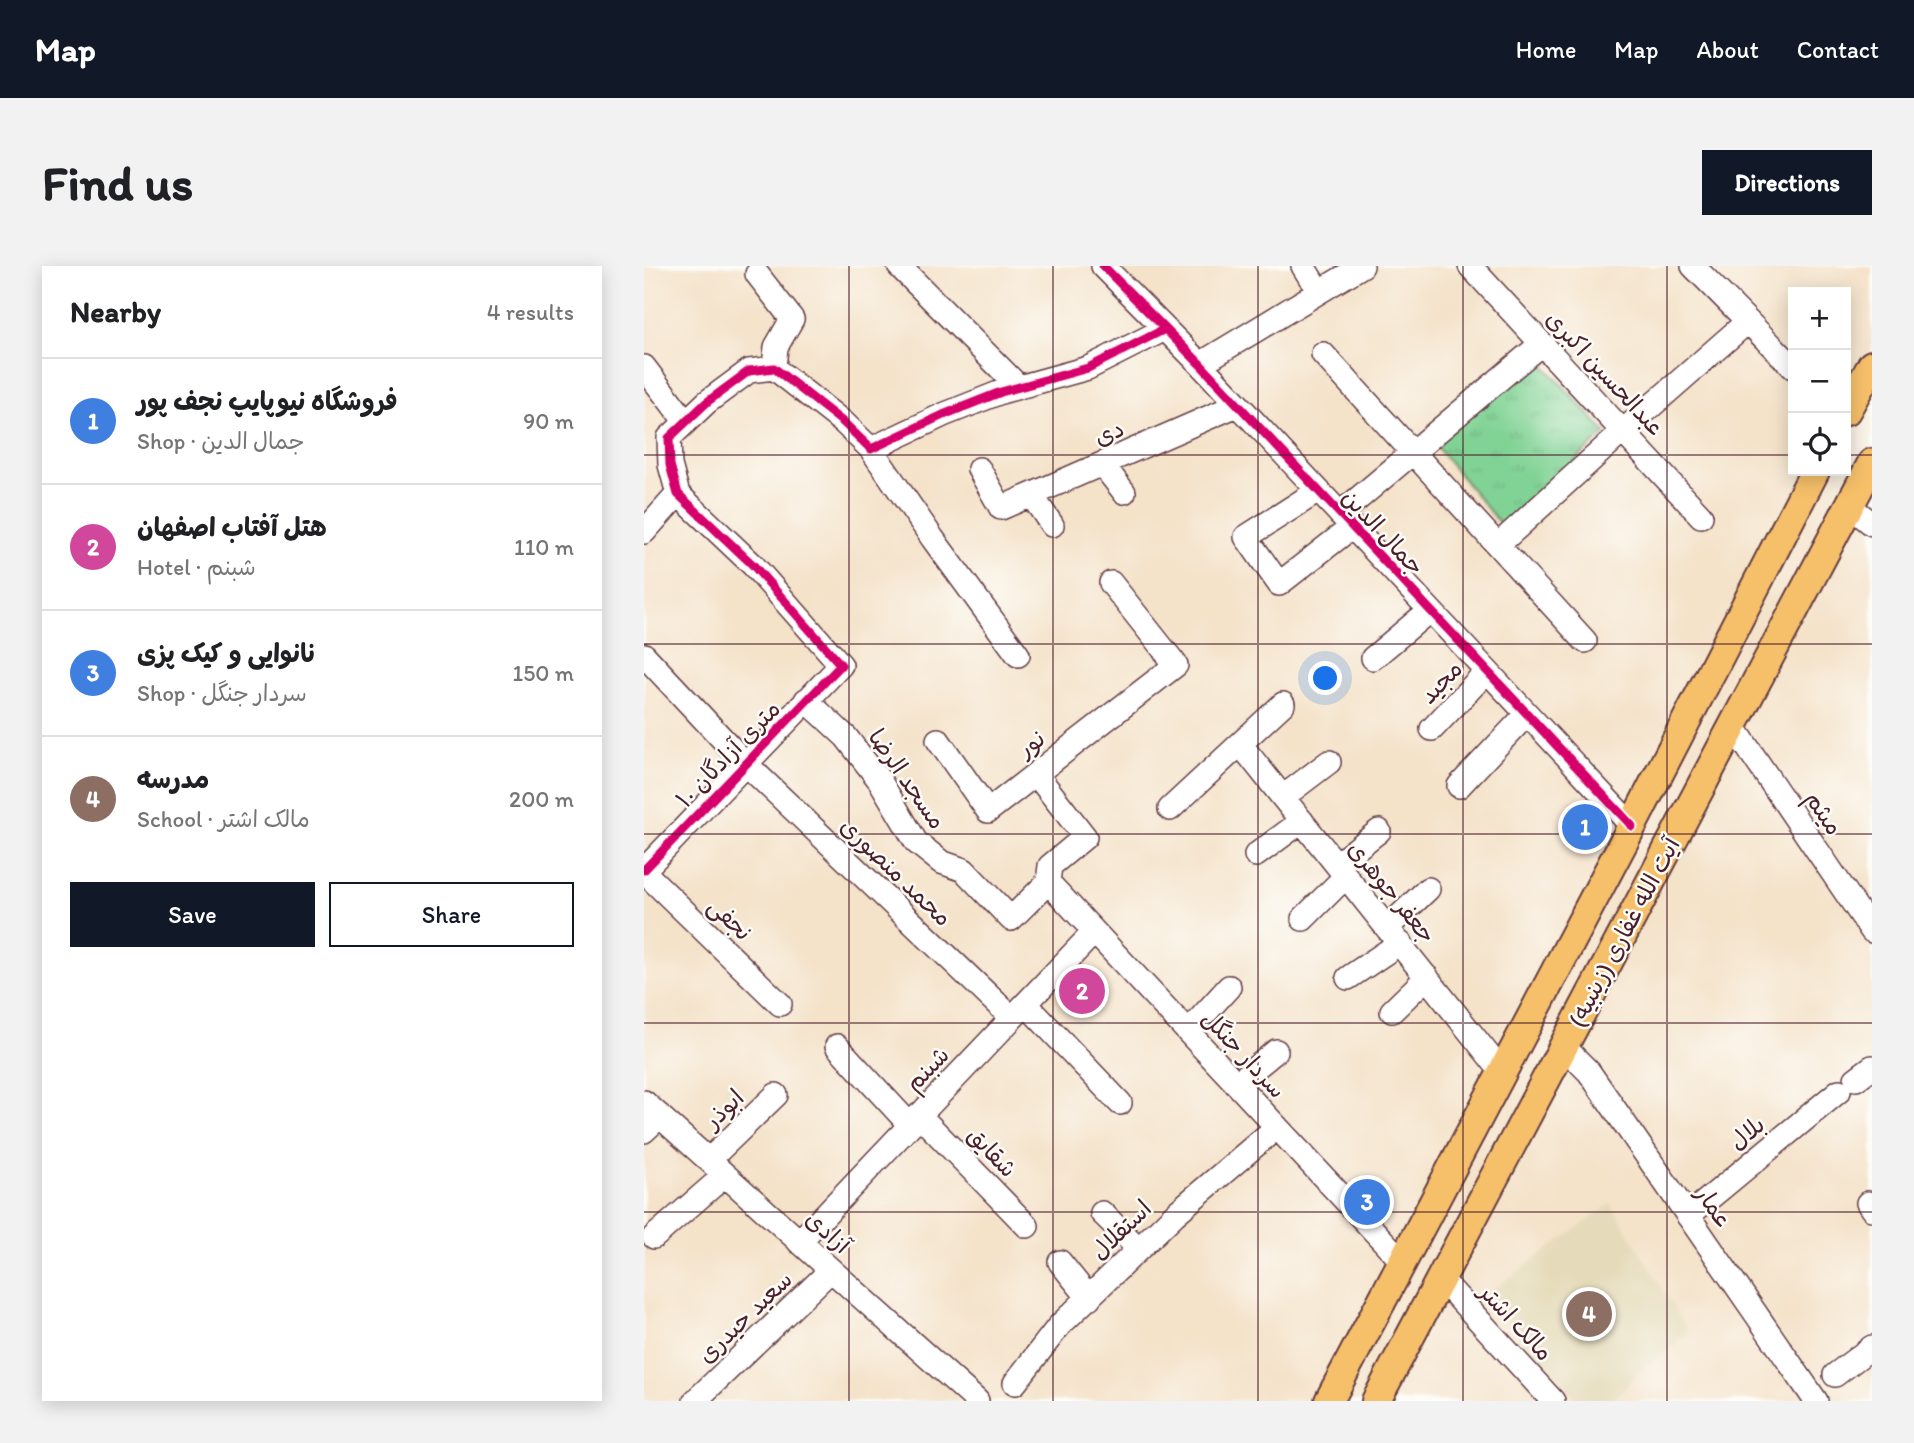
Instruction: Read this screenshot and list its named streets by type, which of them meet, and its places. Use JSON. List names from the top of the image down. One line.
{"streets":{"main road":["آیت الله غفاری (زینبیه)"],"street":["عبدالحسین اکبری","دی","جمال الدین","مجید","نور","۱۰ متری آزادگان","مسجد الرضا","میثم","محمد منصوری","جعفر جوهری","نجفی","سردار جنگل","شبنم","ابوذر","بلال","شقایق","عمار","استقلال","آزادی","سعید حیدری","مالک اشتر"]},"crossings":[["دی","جمال الدین"],["جمال الدین","مجید"],["جمال الدین","آیت الله غفاری (زینبیه)"],["نور","مسجد الرضا"],["۱۰ متری آزادگان","مسجد الرضا"],["۱۰ متری آزادگان","محمد منصوری"],["۱۰ متری آزادگان","نجفی"],["مسجد الرضا","سردار جنگل"],["میثم","آیت الله غفاری (زینبیه)"],["محمد منصوری","شبنم"],["جعفر جوهری","آیت الله غفاری (زینبیه)"],["آیت الله غفاری (زینبیه)","سردار جنگل"],["آیت الله غفاری (زینبیه)","عمار"],["آیت الله غفاری (زینبیه)","مالک اشتر"],["سردار جنگل","شبنم"],["سردار جنگل","استقلال"],["شبنم","شقایق"],["شبنم","آزادی"],["ابوذر","آزادی"],["بلال","عمار"],["آزادی","سعید حیدری"]],"page":{"header":"Map","nav":["Home","Map","About","Contact"],"buttons":["Directions",["Save","Share"]],"title":"Find us","heading":["Nearby","4 results"],"map_buttons":["+","−"],"list":[{"mark":"1","name":"فروشگاه نیوپایپ نجف پور","note":"Shop · جمال الدین","value":"90 m"},{"mark":"2","name":"هتل آفتاب اصفهان","note":"Hotel · شبنم","value":"110 m"},{"mark":"3","name":"نانوایی و کیک پزی","note":"Shop · سردار جنگل","value":"150 m"},{"mark":"4","name":"مدرسه","note":"School · مالک اشتر","value":"200 m"}],"pins":["1","2","3","4"]}}
